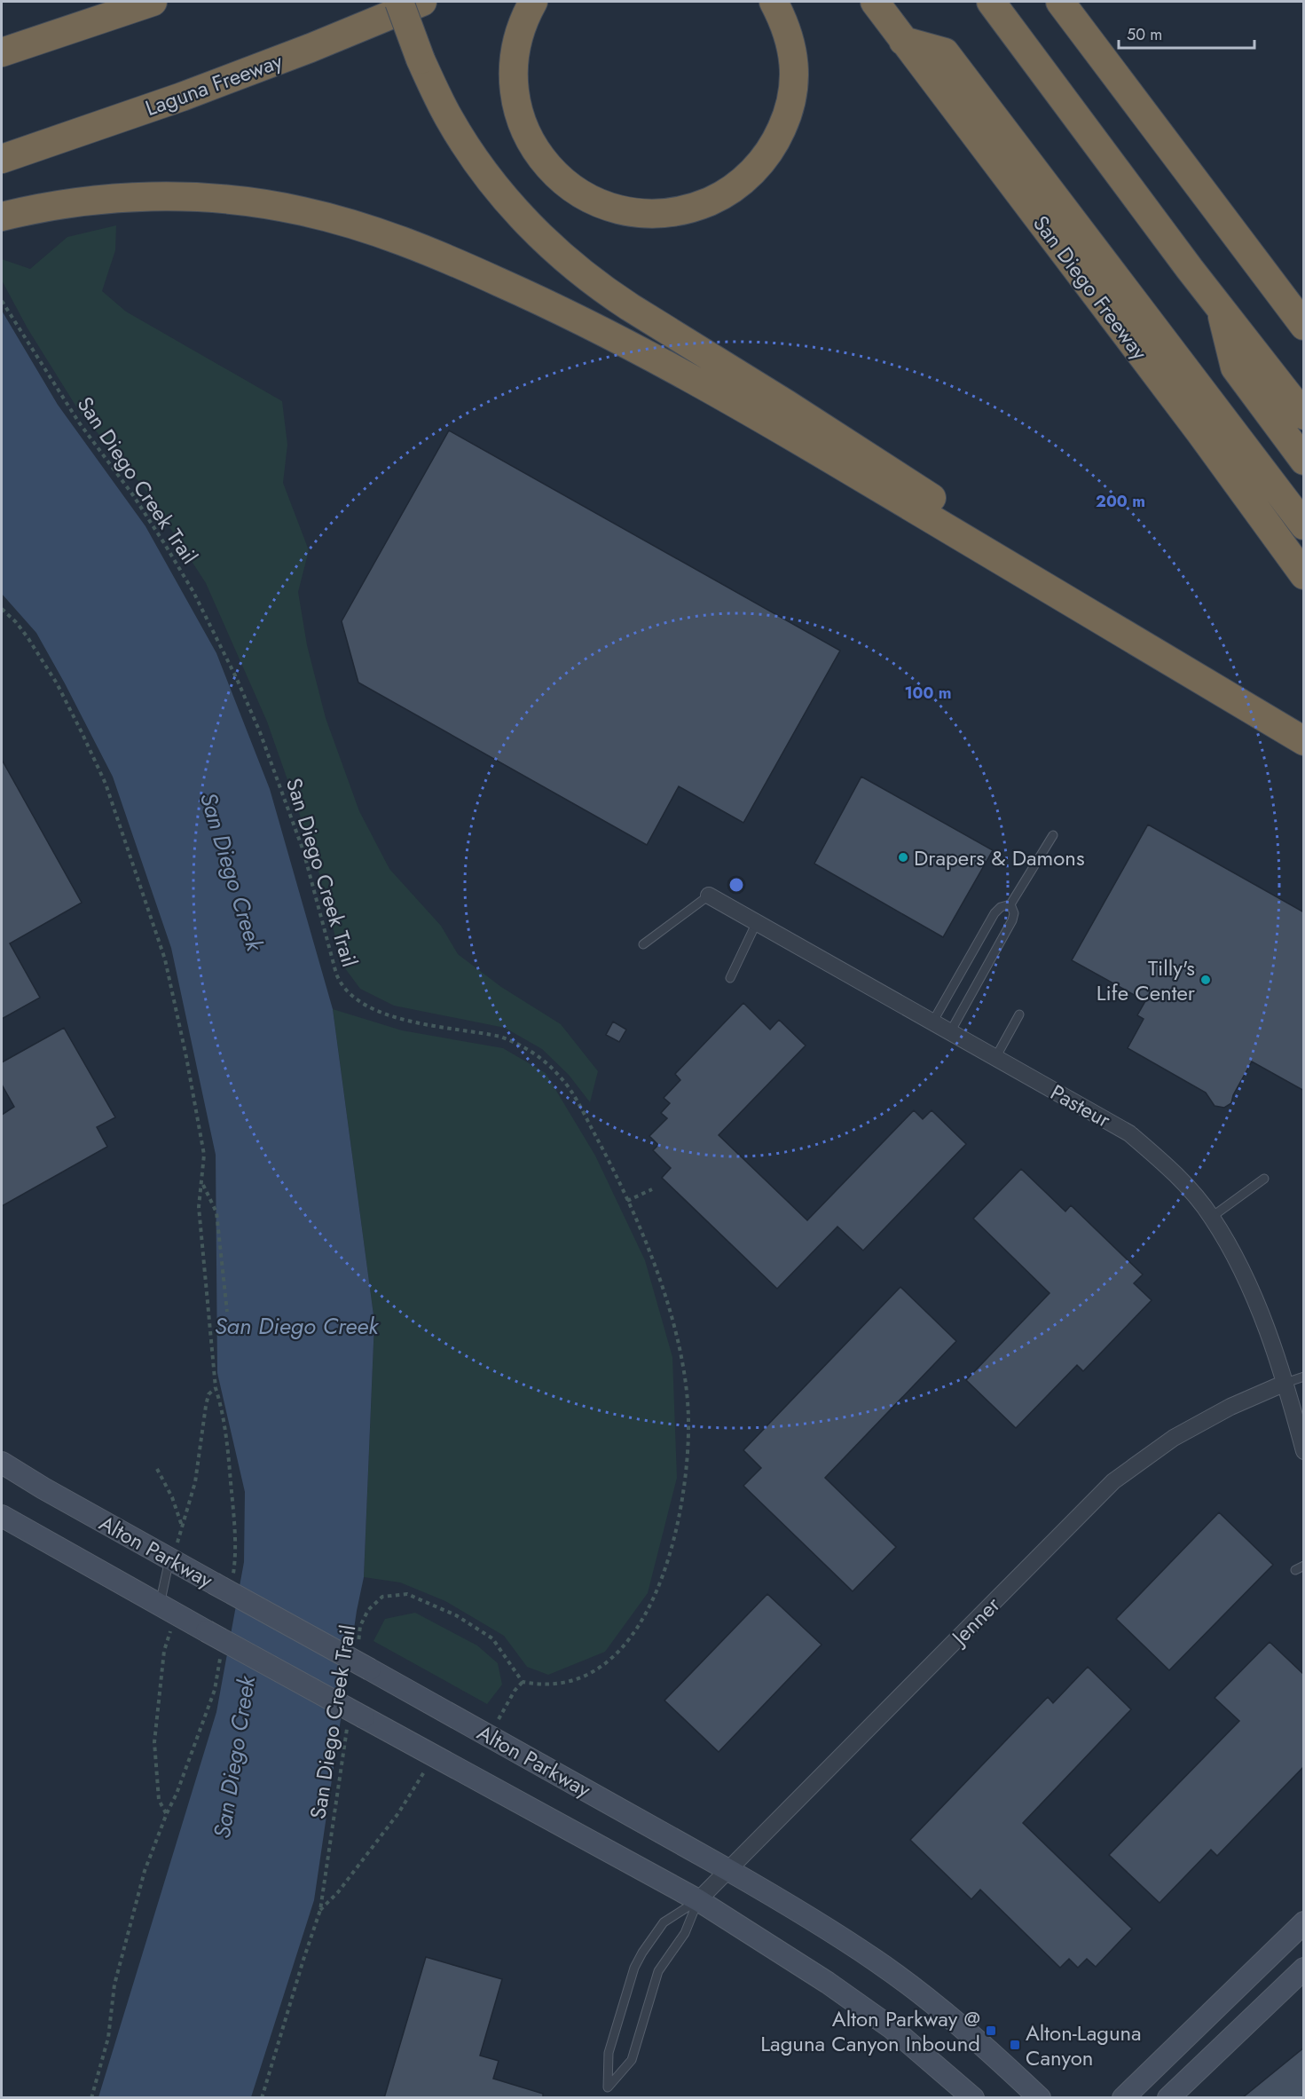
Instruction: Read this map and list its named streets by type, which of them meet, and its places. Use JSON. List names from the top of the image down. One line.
{"streets":{"highway":["Laguna Freeway","San Diego Freeway"],"main road":["Alton Parkway"],"street":["Pasteur","Jenner"],"path":["San Diego Creek Trail"]},"crossings":[["San Diego Creek Trail","Alton Parkway"],["Pasteur","Jenner"],["Alton Parkway","Jenner"]],"water":["San Diego Creek"],"places":{"other":["Drapers & Damons","Tilly's Life Center"],"transit":["Alton Parkway @ Laguna Canyon Inbound","Alton-Laguna Canyon"]},"scale_bar":"50 m","rings":["200 m","100 m"]}
